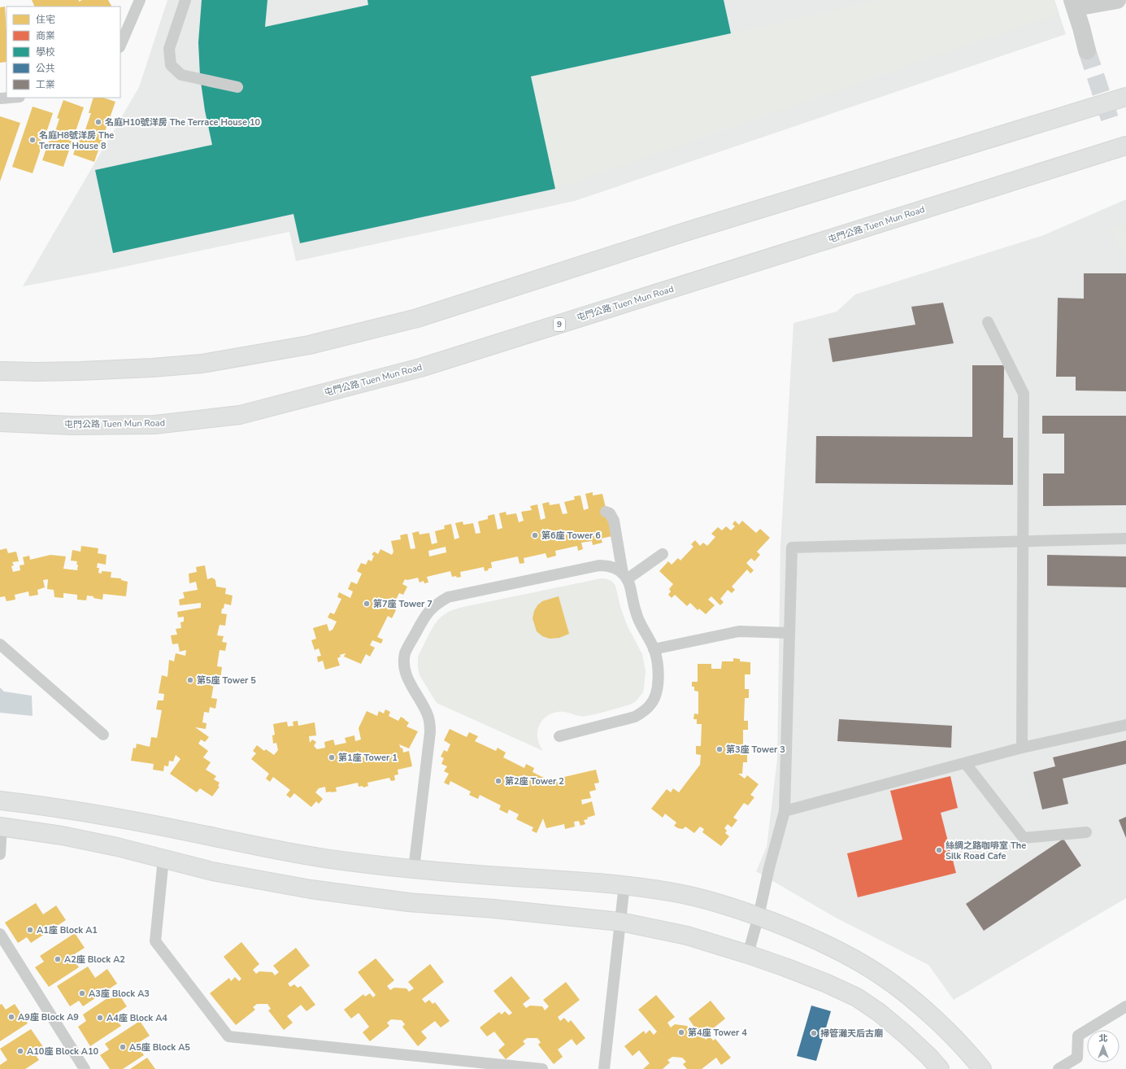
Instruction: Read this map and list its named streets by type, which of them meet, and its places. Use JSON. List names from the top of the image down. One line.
{"streets":{"main road":["屯門公路 Tuen Mun Road","9"]},"places":["名庭H10號洋房 The Terrace House 10","名庭H8號洋房 The Terrace House 8","第6座 Tower 6","第7座 Tower 7","第5座 Tower 5","第3座 Tower 3","第1座 Tower 1","第2座 Tower 2","絲綢之路咖啡室 The Silk Road Cafe","A1座 Block A1","A2座 Block A2","A3座 Block A3","A9座 Block A9","A4座 Block A4","第4座 Tower 4","掃管灘天后古廟","A5座 Block A5","A10座 Block A10"],"legend":["住宅","商業","學校","公共","工業"],"north":"top"}
